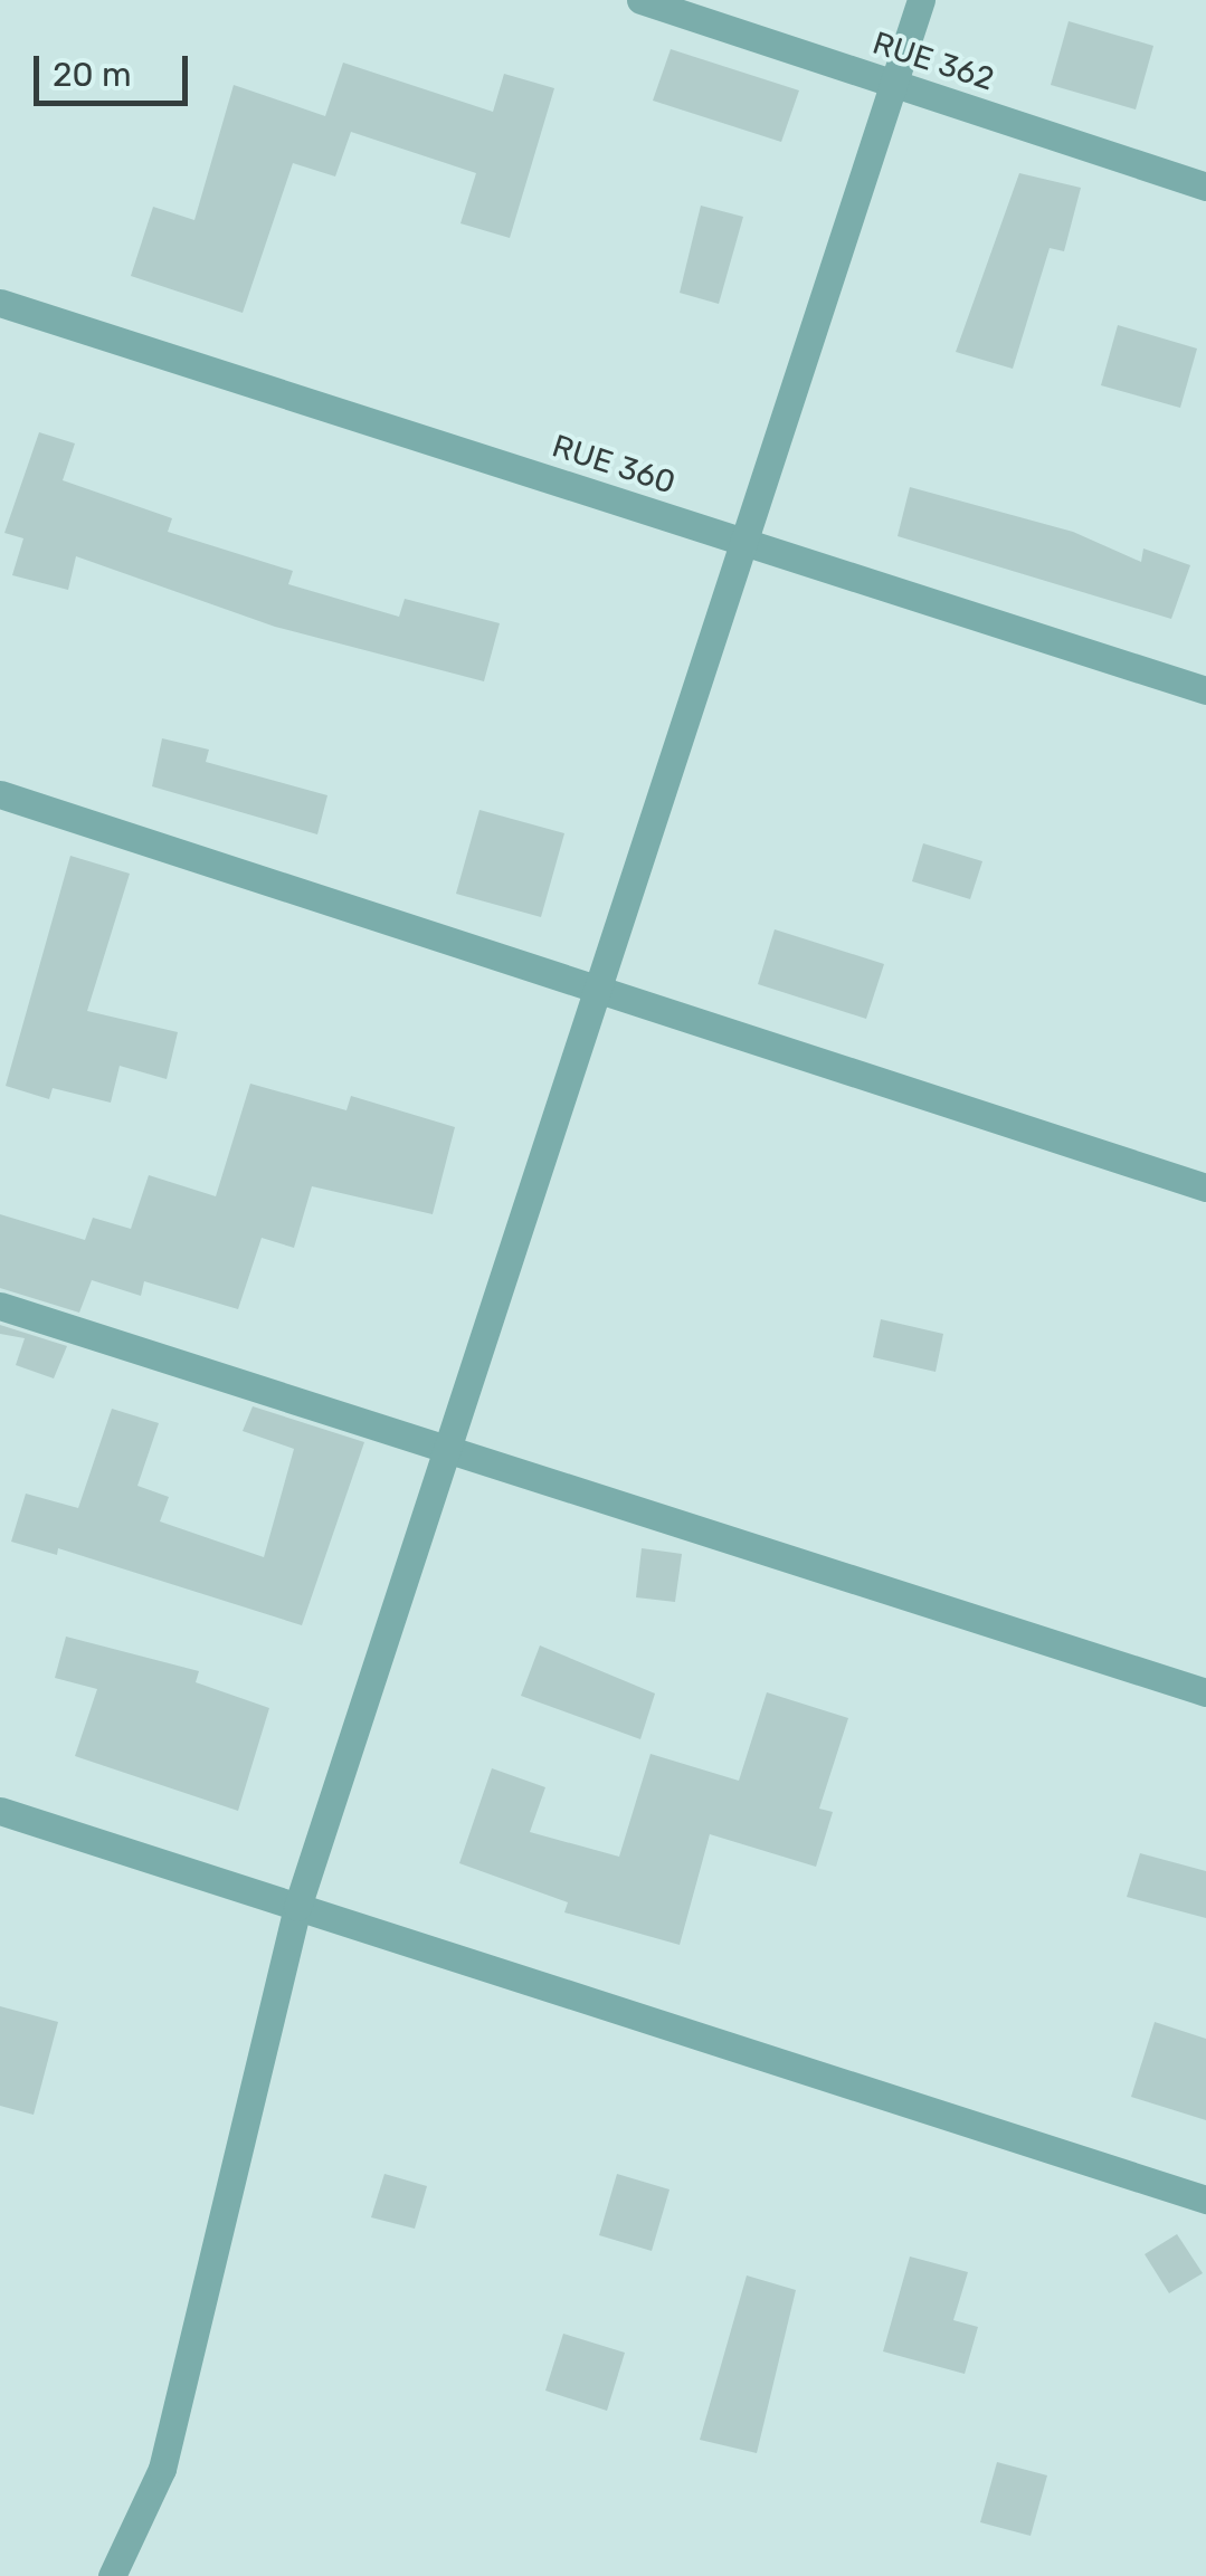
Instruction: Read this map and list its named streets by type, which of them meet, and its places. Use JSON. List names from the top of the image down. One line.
{"streets":{"street":["RUE 362","RUE 360"]},"scale_bar":"20 m"}
